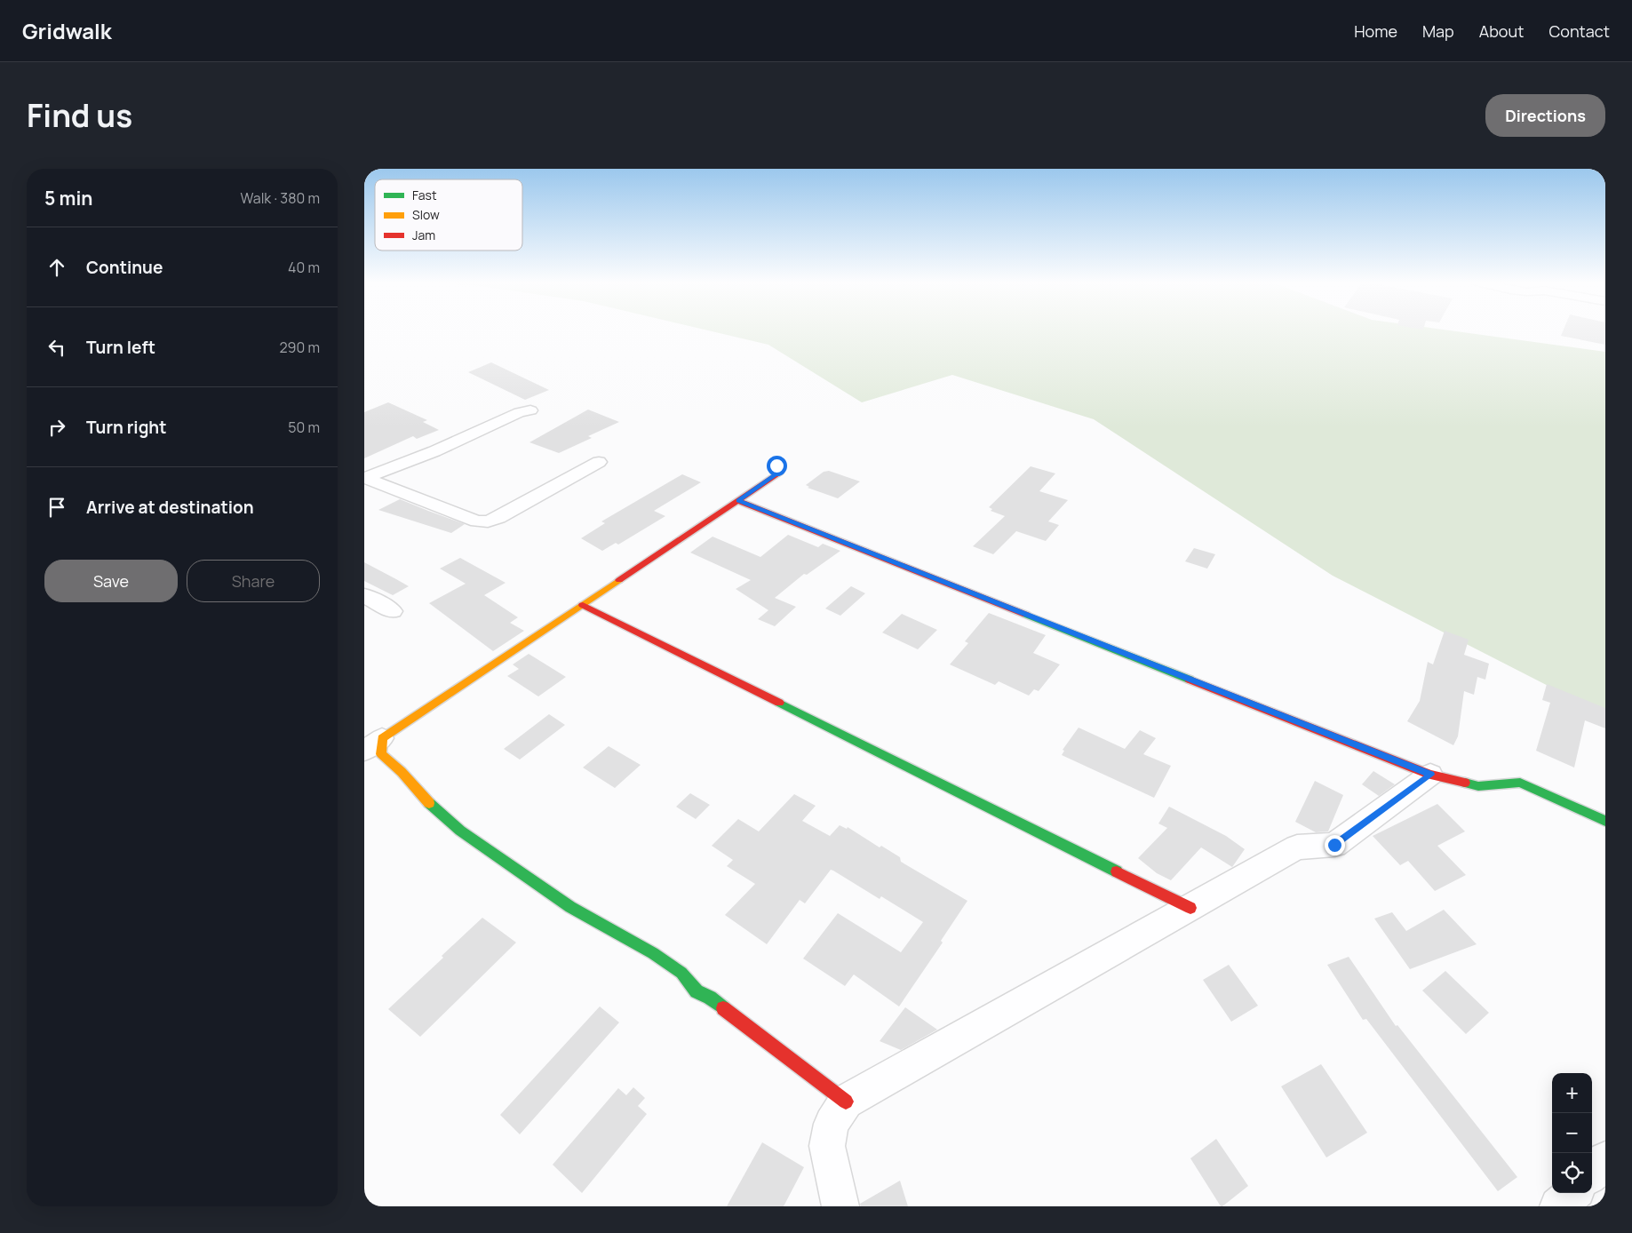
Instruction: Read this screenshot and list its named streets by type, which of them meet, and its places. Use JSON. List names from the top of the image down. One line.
{"legend":["Fast","Slow","Jam"],"page":{"header":"Gridwalk","nav":["Home","Map","About","Contact"],"title":"Find us","buttons":["Directions",["Save","Share"]],"heading":["5 min","Walk · 380 m"],"list":[["Continue","40 m"],["Turn left","290 m"],["Turn right","50 m"],"Arrive at destination"],"map_buttons":["+","−"]}}
